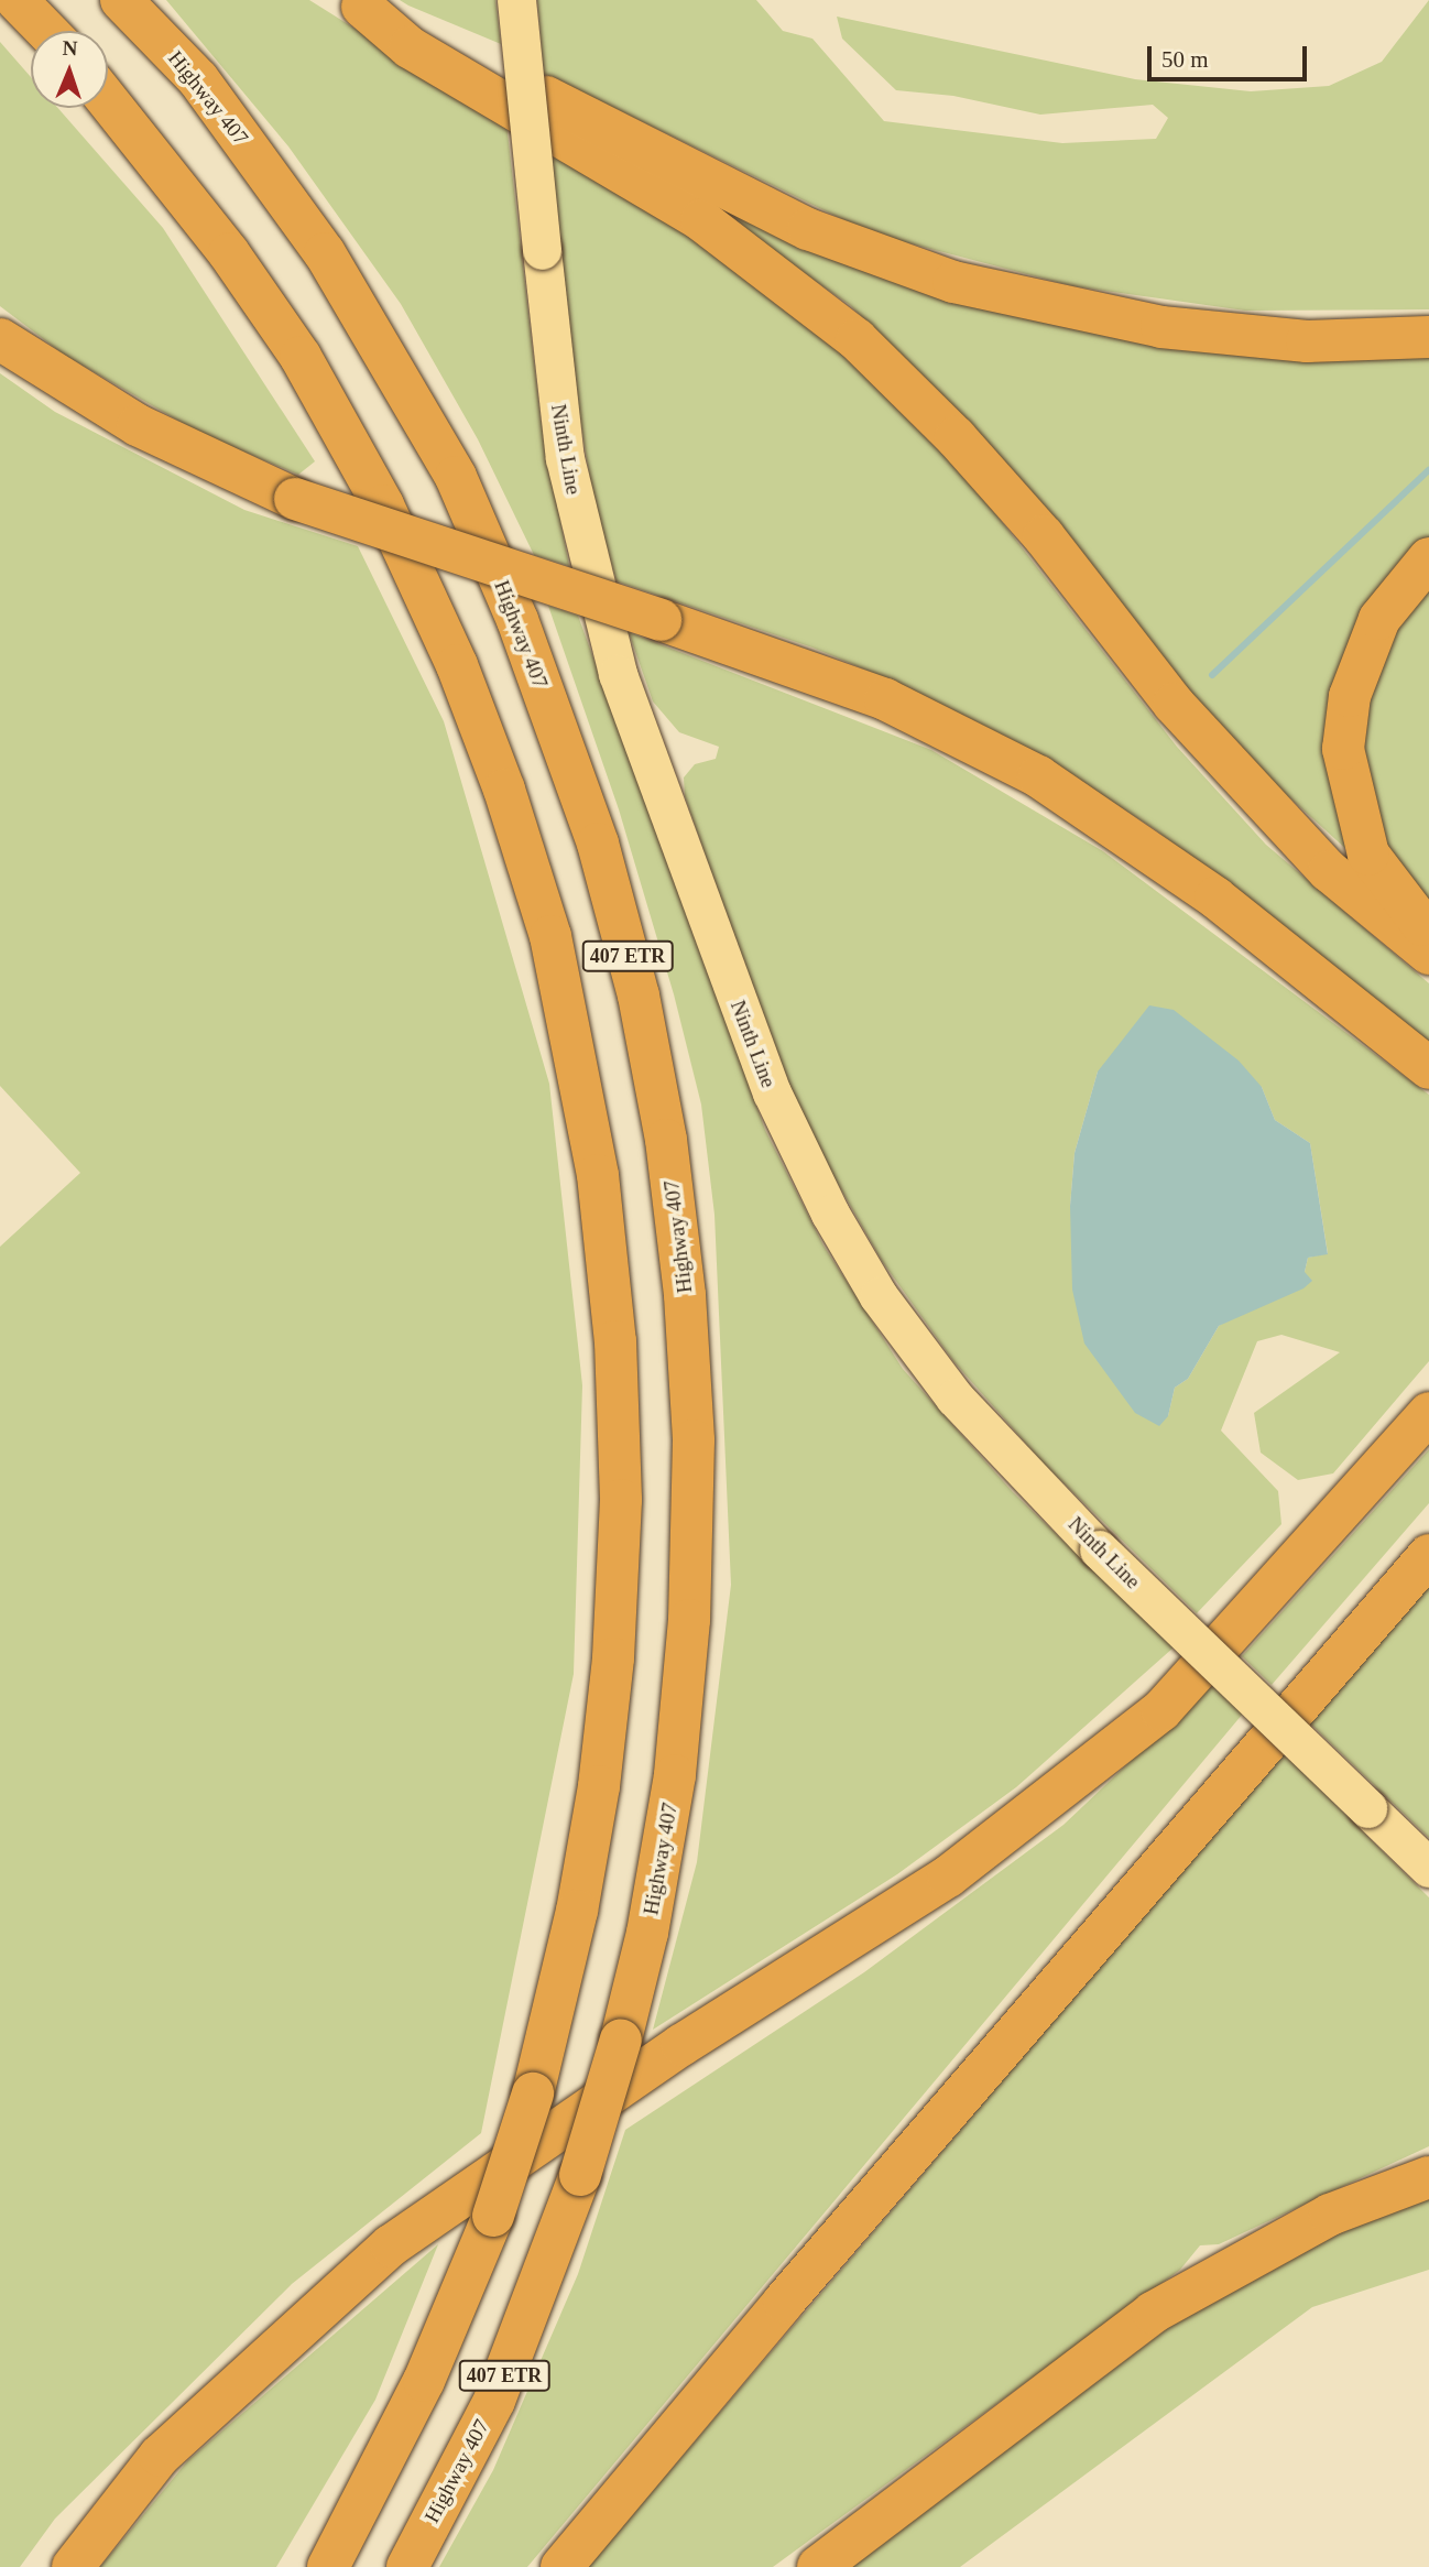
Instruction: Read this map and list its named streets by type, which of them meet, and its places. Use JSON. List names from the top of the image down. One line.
{"streets":{"highway":["Highway 407","407 ETR"],"main road":["Ninth Line"]},"scale_bar":"50 m","north":"top"}
